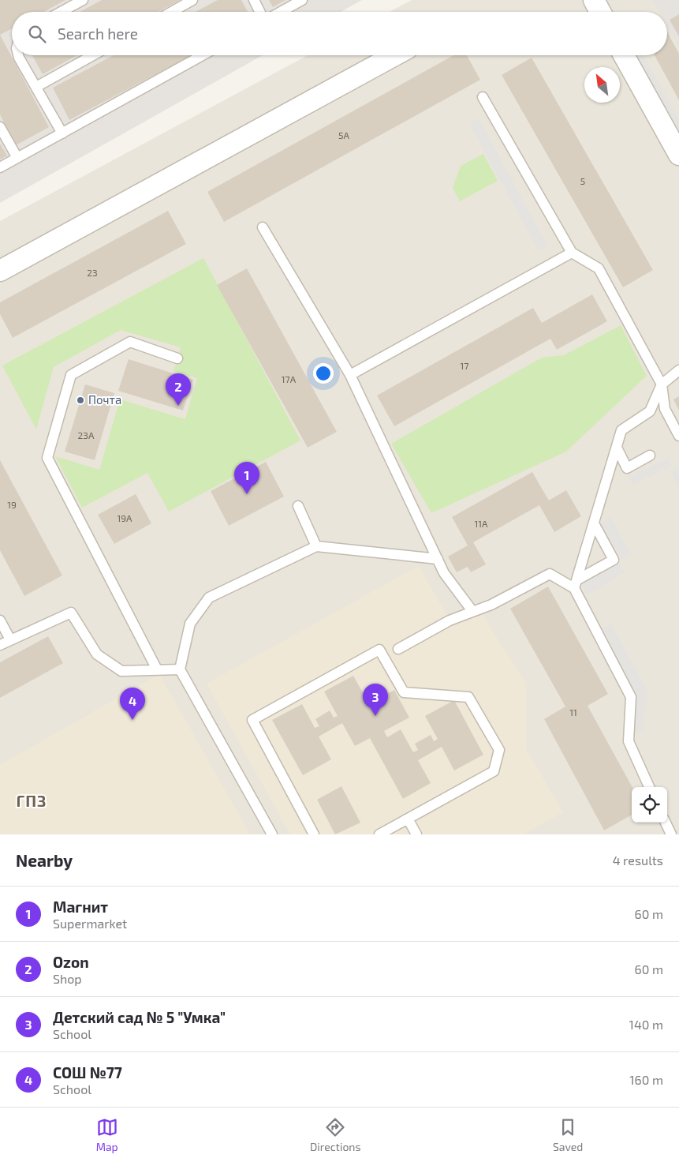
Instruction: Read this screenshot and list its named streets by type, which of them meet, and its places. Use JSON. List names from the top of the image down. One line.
{"districts":["ГПЗ"],"places":["Почта"],"house_numbers":["5А","5","23","17","17А","23А","19","19А","11А","11"],"north":"top left","page":{"search":"Search here","pins":["2","1","3","4"],"heading":["Nearby","4 results"],"list":[{"mark":"1","name":"Магнит","note":"Supermarket","value":"60 m"},{"mark":"2","name":"Ozon","note":"Shop","value":"60 m"},{"mark":"3","name":"Детский сад № 5 \"Умка\"","note":"School","value":"140 m"},{"mark":"4","name":"СОШ №77","note":"School","value":"160 m"}],"nav":["Map","Directions","Saved"]}}
